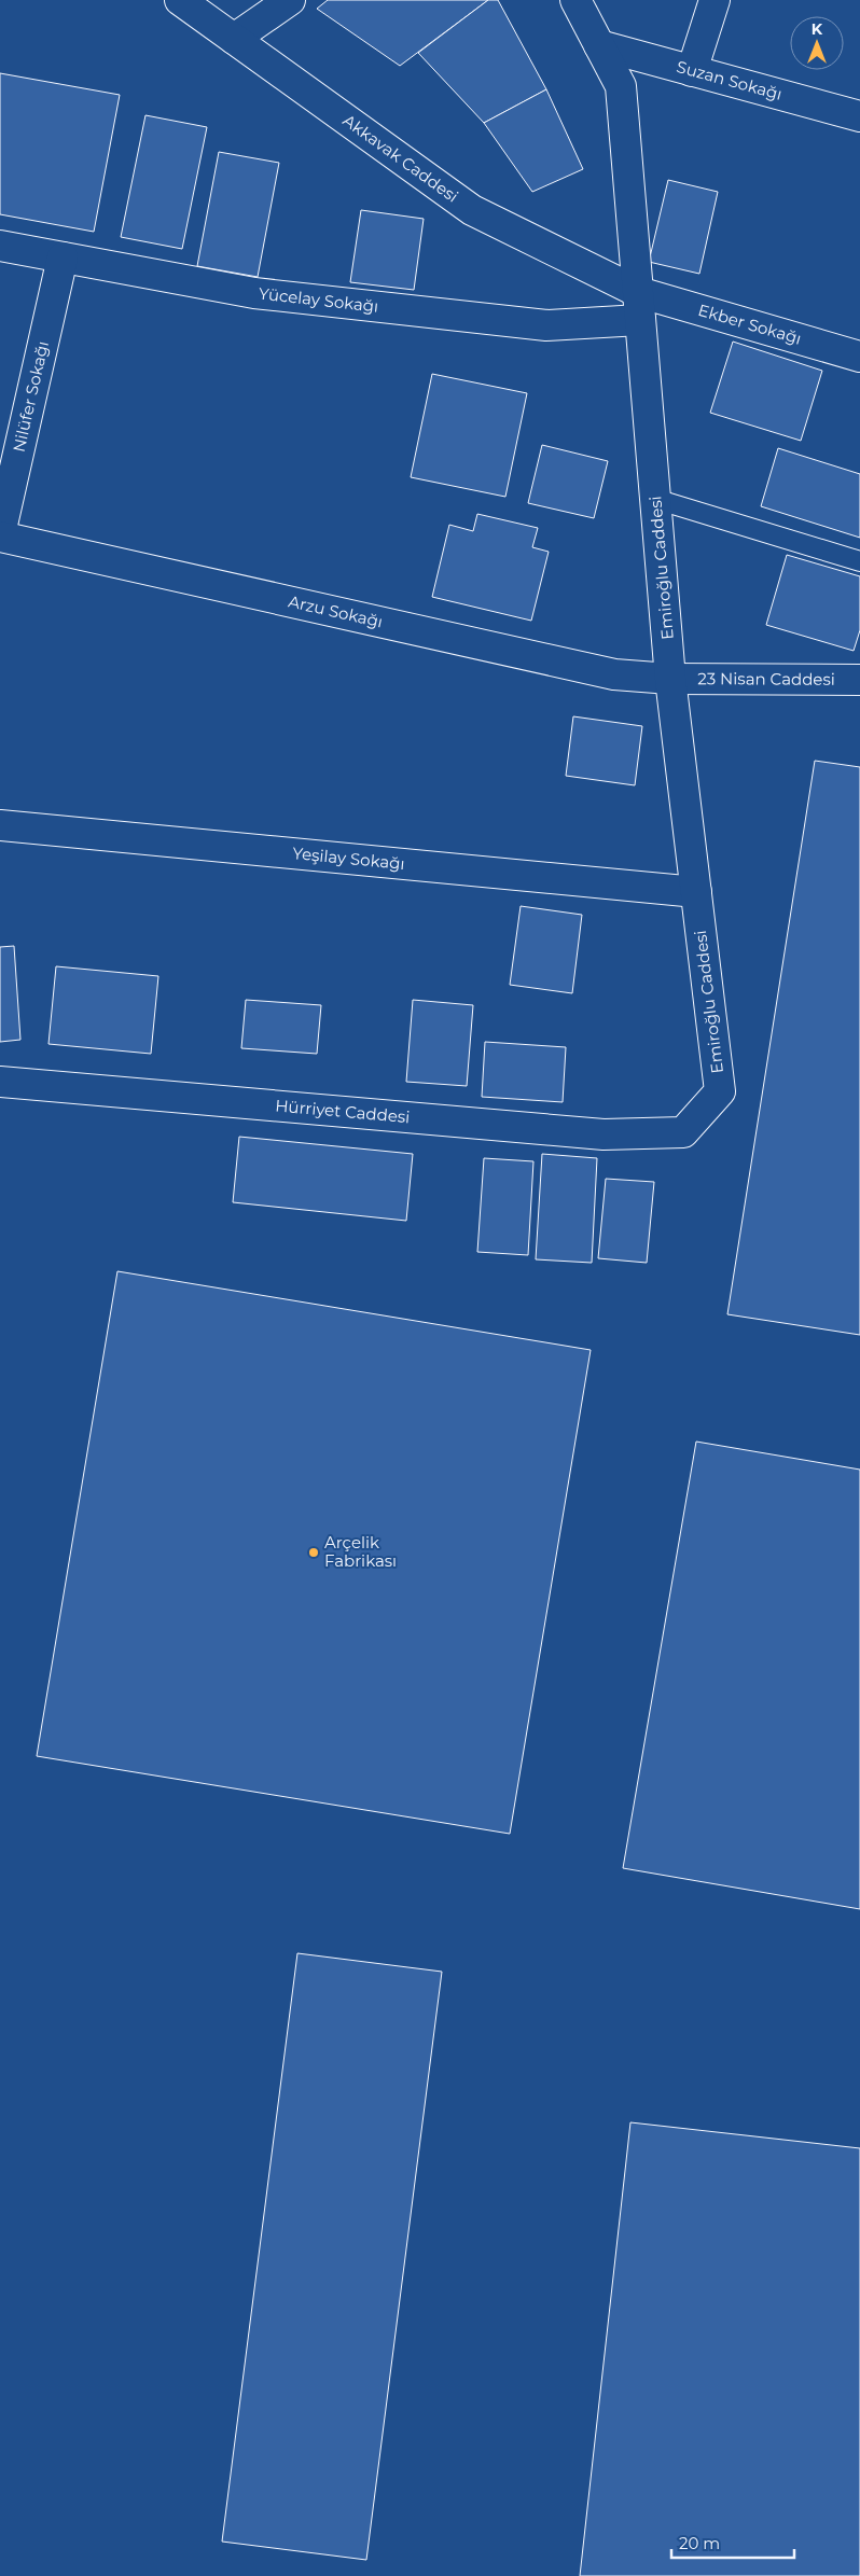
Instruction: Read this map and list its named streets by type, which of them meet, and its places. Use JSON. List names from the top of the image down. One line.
{"streets":{"street":["Suzan Sokağı","Akkavak Caddesi","Yücelay Sokağı","Ekber Sokağı","Nilüfer Sokağı","Emiroğlu Caddesi","Arzu Sokağı","23 Nisan Caddesi","Yeşilay Sokağı","Hürriyet Caddesi"]},"crossings":[["Suzan Sokağı","Emiroğlu Caddesi"],["Akkavak Caddesi","Yücelay Sokağı"],["Akkavak Caddesi","Ekber Sokağı"],["Akkavak Caddesi","Emiroğlu Caddesi"],["Yücelay Sokağı","Ekber Sokağı"],["Yücelay Sokağı","Nilüfer Sokağı"],["Yücelay Sokağı","Emiroğlu Caddesi"],["Ekber Sokağı","Emiroğlu Caddesi"],["Nilüfer Sokağı","Arzu Sokağı"],["Emiroğlu Caddesi","Arzu Sokağı"],["Emiroğlu Caddesi","23 Nisan Caddesi"],["Emiroğlu Caddesi","Yeşilay Sokağı"],["Emiroğlu Caddesi","Hürriyet Caddesi"],["Arzu Sokağı","23 Nisan Caddesi"]],"places":["Arçelik Fabrikası"],"scale_bar":"20 m","north":"top"}
